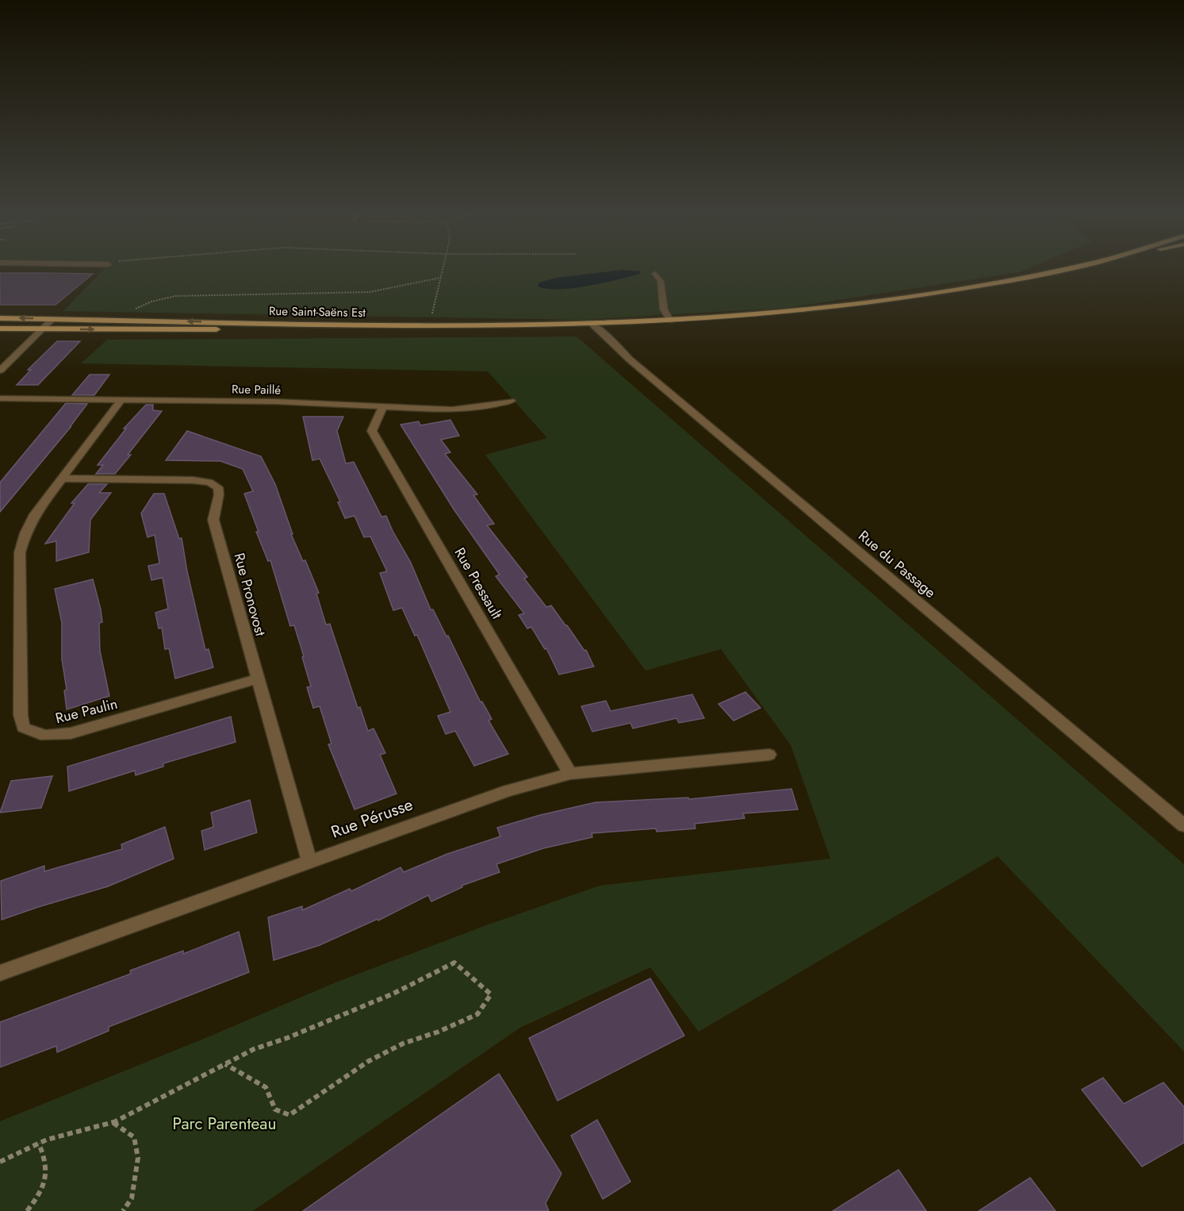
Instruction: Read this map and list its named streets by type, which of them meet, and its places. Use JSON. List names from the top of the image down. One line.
{"streets":{"main road":["Rue Saint-Saëns Est"],"street":["Rue Paillé","Rue du Passage","Rue Pressault","Rue Pronovost","Rue Paulin","Rue Pérusse"]},"crossings":[["Rue Paillé","Rue Pressault"],["Rue Paillé","Rue Paulin"],["Rue Pressault","Rue Pérusse"],["Rue Pronovost","Rue Paulin"],["Rue Pronovost","Rue Pérusse"]],"parks":["Parc Parenteau"]}
